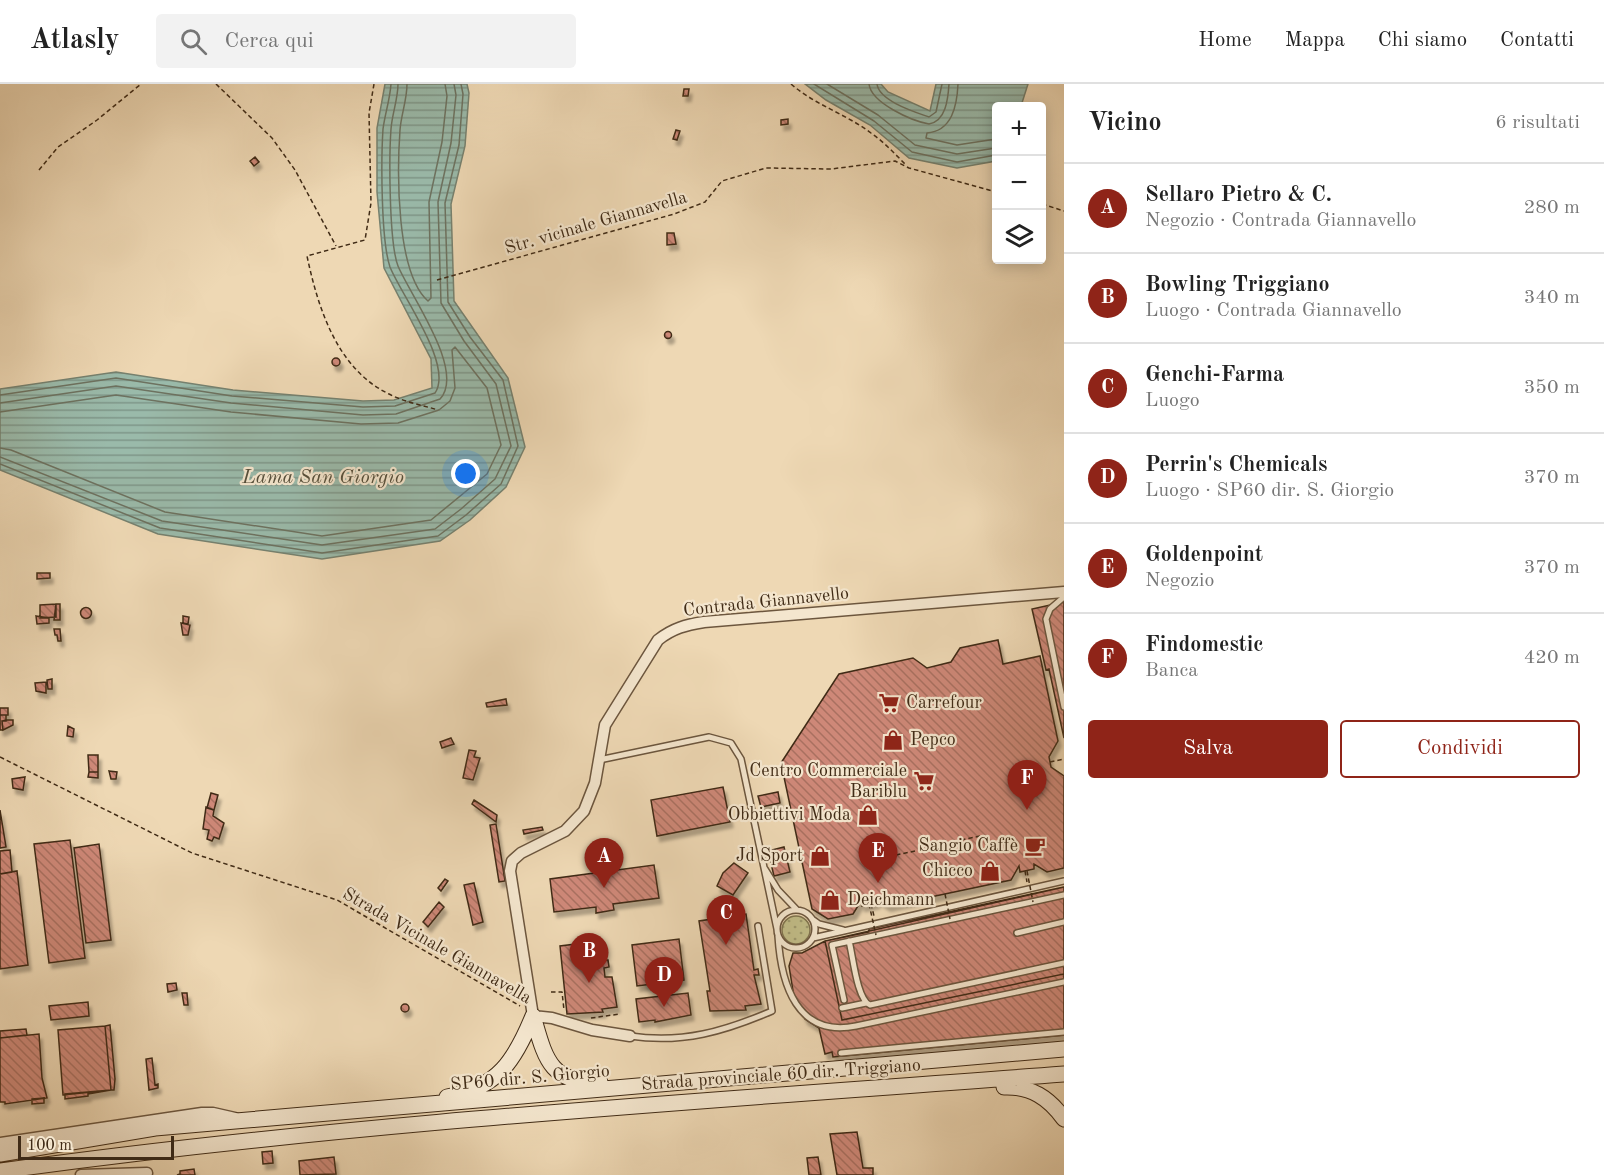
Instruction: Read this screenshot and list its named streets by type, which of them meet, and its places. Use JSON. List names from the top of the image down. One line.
{"streets":{"main road":["Strada provinciale 60 dir. Triggiano","SP60 dir. S. Giorgio"],"street":["Contrada Giannavello"],"path":["Str. vicinale Giannavella","Strada Vicinale Giannavella"]},"crossings":[["Contrada Giannavello","Strada Vicinale Giannavella"]],"water":["Lama San Giorgio"],"places":{"supermarket":["Carrefour","Centro Commerciale Bariblu"],"shop":["Pepco","Obbiettivi Moda","Jd Sport","Chicco","Deichmann"],"cafe":["Sangio Caffè"]},"scale_bar":"100 m","page":{"header":"Atlasly","search":"Cerca qui","nav":["Home","Mappa","Chi siamo","Contatti"],"heading":["Vicino","6 risultati"],"map_buttons":["+","−"],"list":[{"mark":"A","name":"Sellaro Pietro & C.","note":"Negozio · Contrada Giannavello","value":"280 m"},{"mark":"B","name":"Bowling Triggiano","note":"Luogo · Contrada Giannavello","value":"340 m"},{"mark":"C","name":"Genchi-Farma","note":"Luogo","value":"350 m"},{"mark":"D","name":"Perrin's Chemicals","note":"Luogo · SP60 dir. S. Giorgio","value":"370 m"},{"mark":"E","name":"Goldenpoint","note":"Negozio","value":"370 m"},{"mark":"F","name":"Findomestic","note":"Banca","value":"420 m"}],"buttons":["Salva","Condividi"],"pins":["F","E","A","C","B","D"],"scale":"100 m"}}
